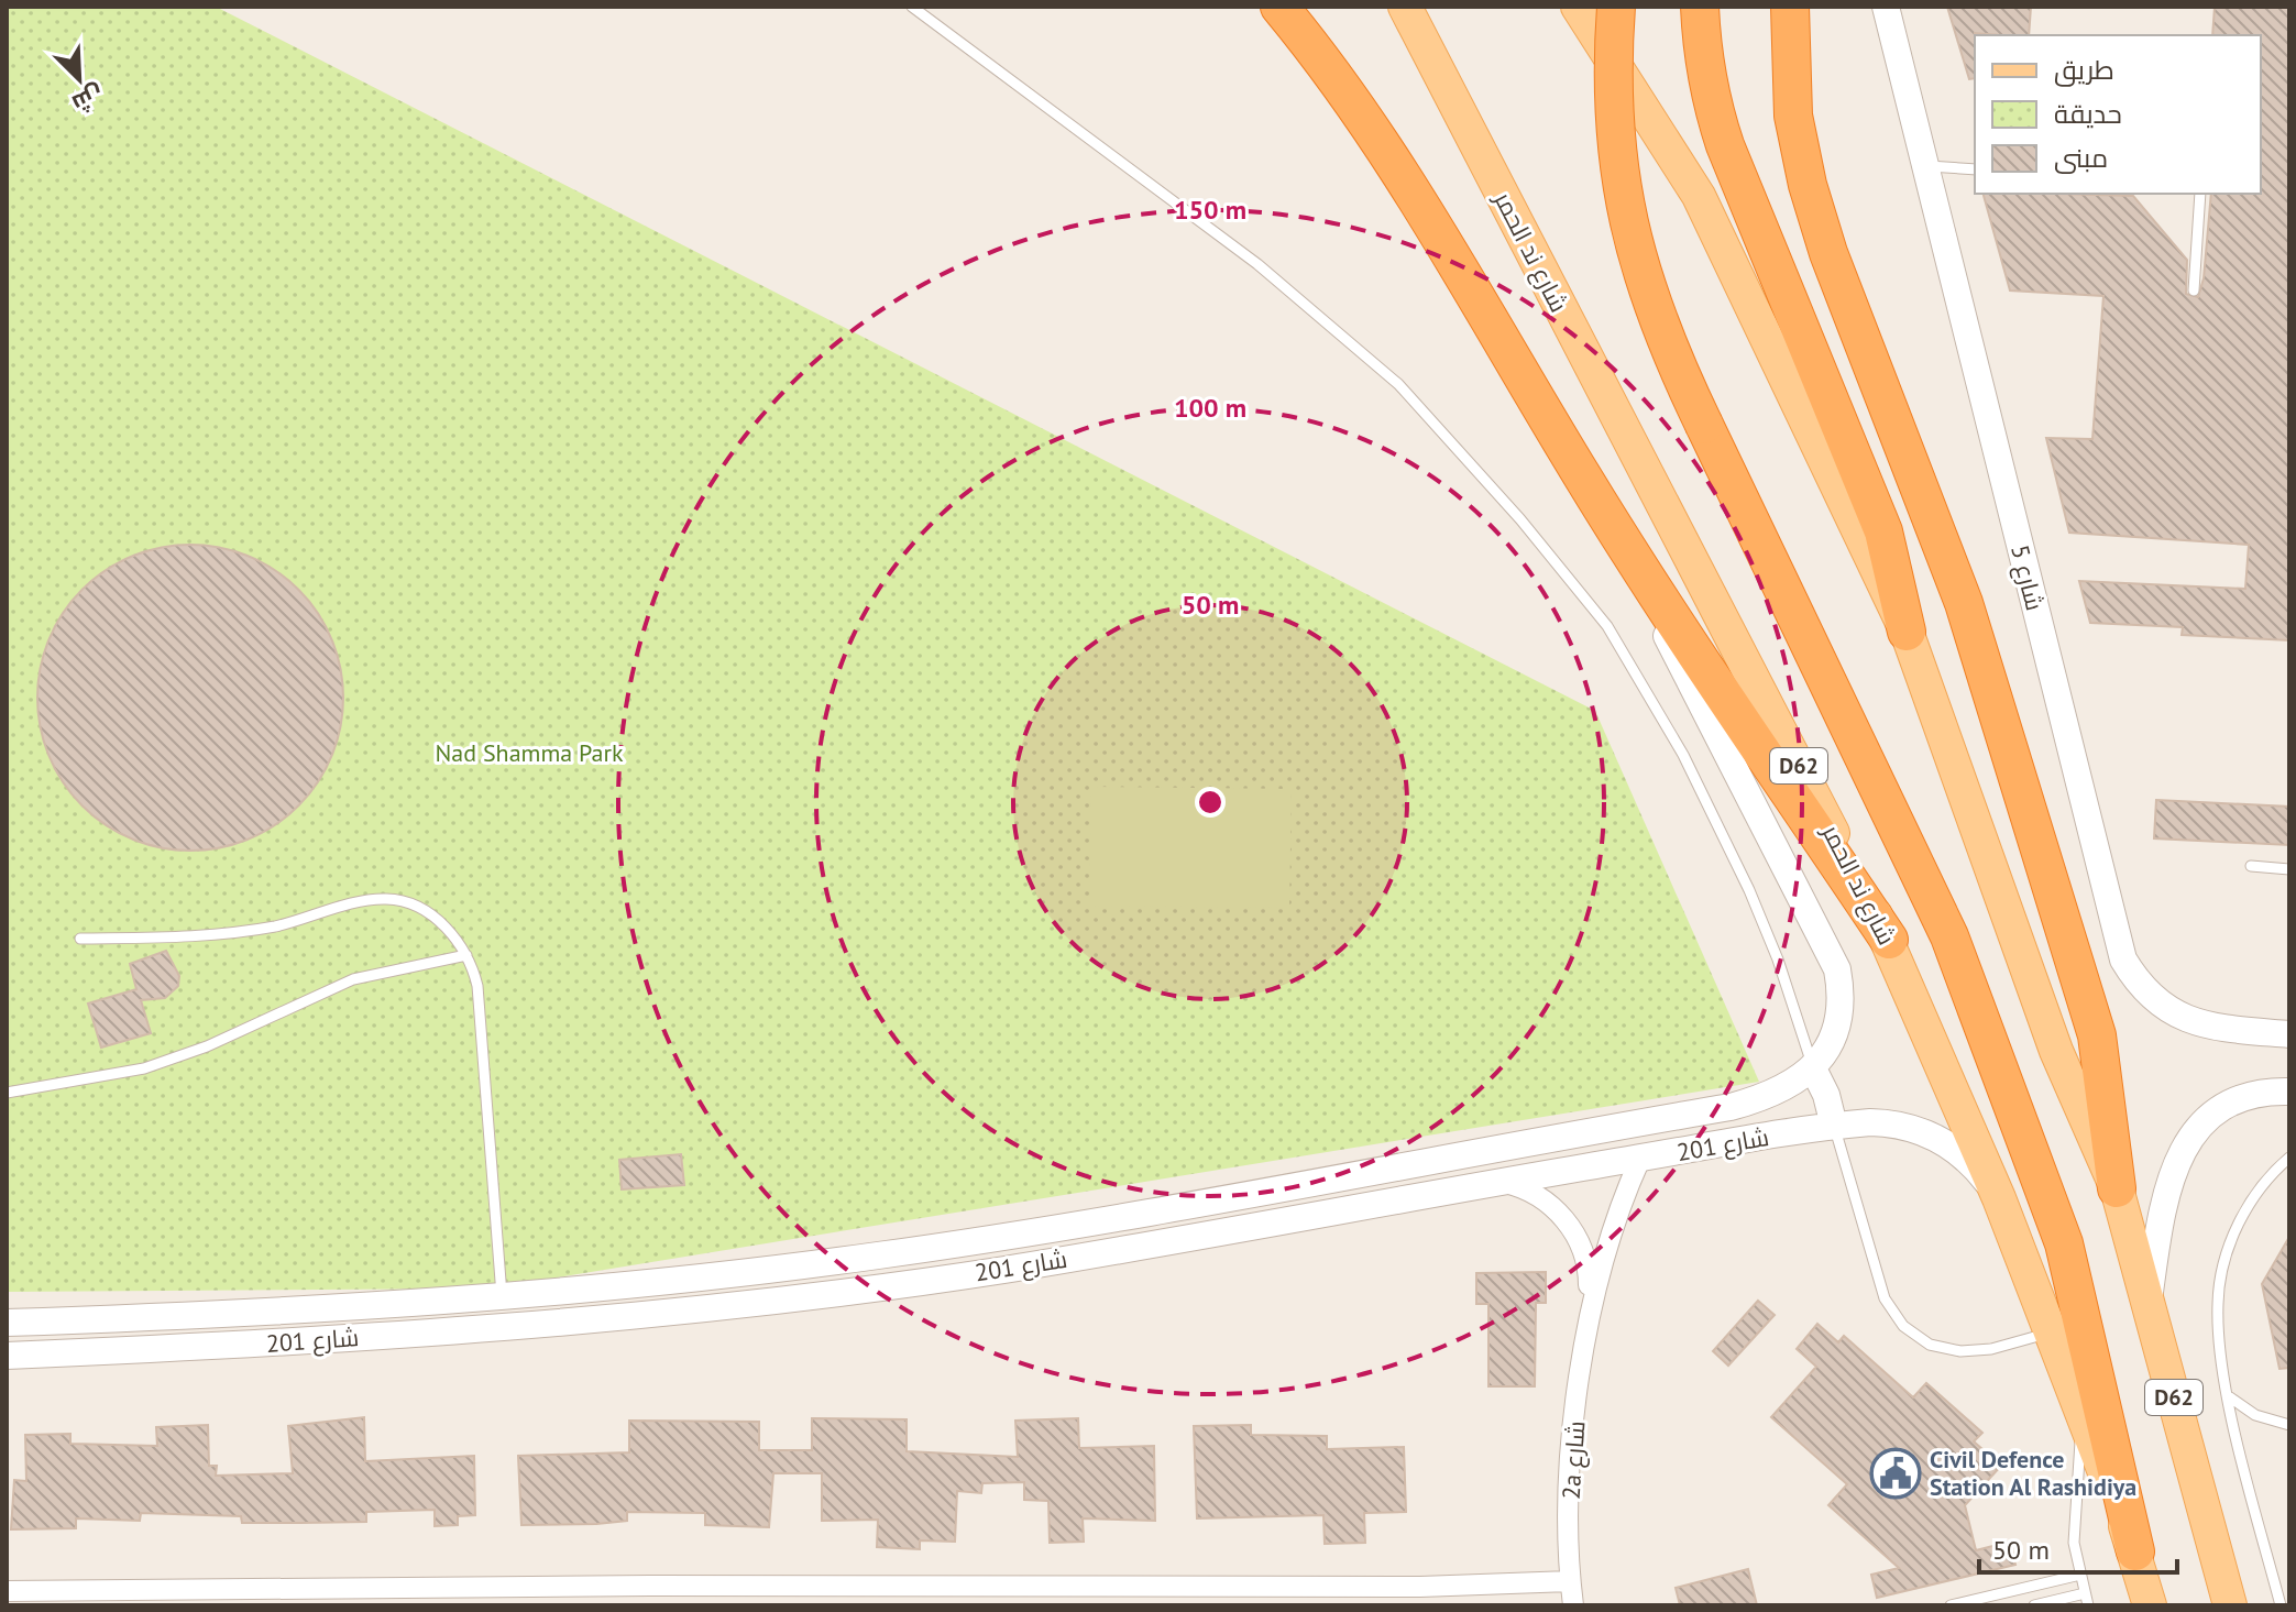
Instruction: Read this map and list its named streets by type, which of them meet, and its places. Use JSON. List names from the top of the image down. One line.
{"streets":{"main road":["شارع ند الحمر","D62"],"street":["شارع 5","شارع 201","2a شارع"]},"crossings":[["شارع ند الحمر","شارع 201"],["شارع 201","2a شارع"]],"parks":["Nad Shamma Park"],"places":{"public building":["Civil Defence Station Al Rashidiya"]},"legend":["طريق","حديقة","مبنى"],"scale_bar":"50 m","north":"bottom right","rings":["150 m","100 m","50 m"]}
